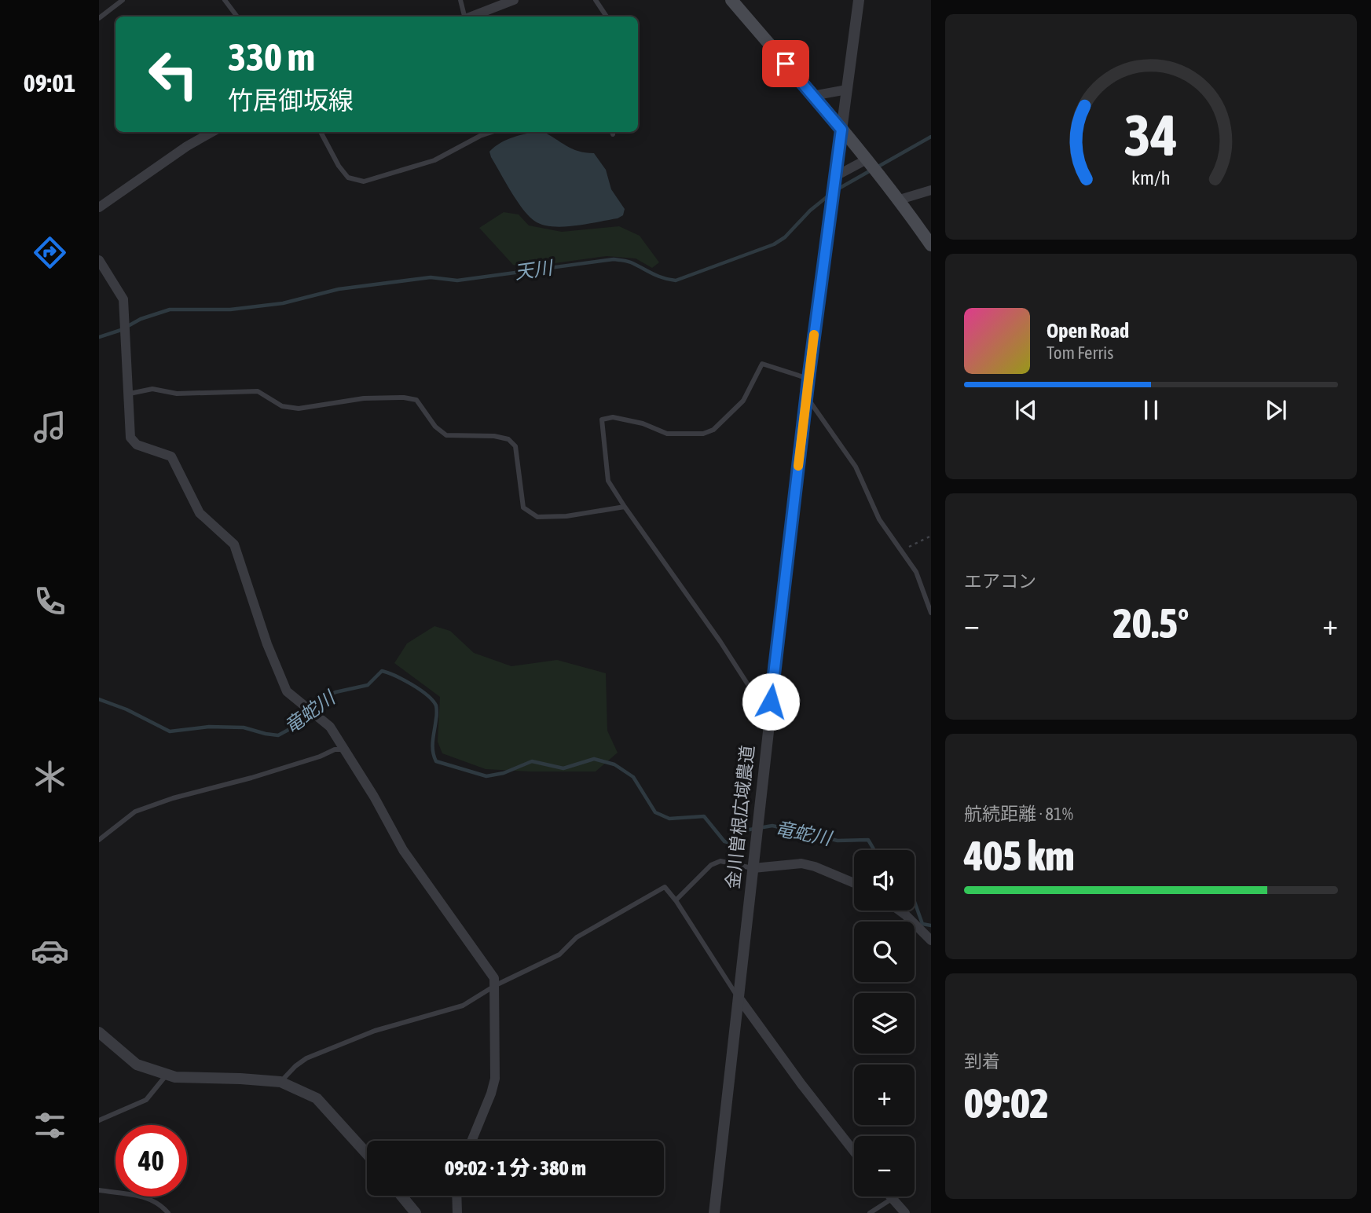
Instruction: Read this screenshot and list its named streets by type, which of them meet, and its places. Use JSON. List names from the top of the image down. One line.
{"streets":{"street":["金川曽根広域農道"]},"water":["天川","竜蛇川"],"page":{"tabs":"09:01","turn":["330 m","竹居御坂線"],"song":["Open Road","Tom Ferris"],"tile":["エアコン",["航続距離 · 81%","405 km"],["到着","09:02"]],"heat":["−","20.5°","+"],"map_buttons":["+","−"],"limit":"40","trip":"09:02 · 1 分 · 380 m","gauge":["34","km/h"]}}
